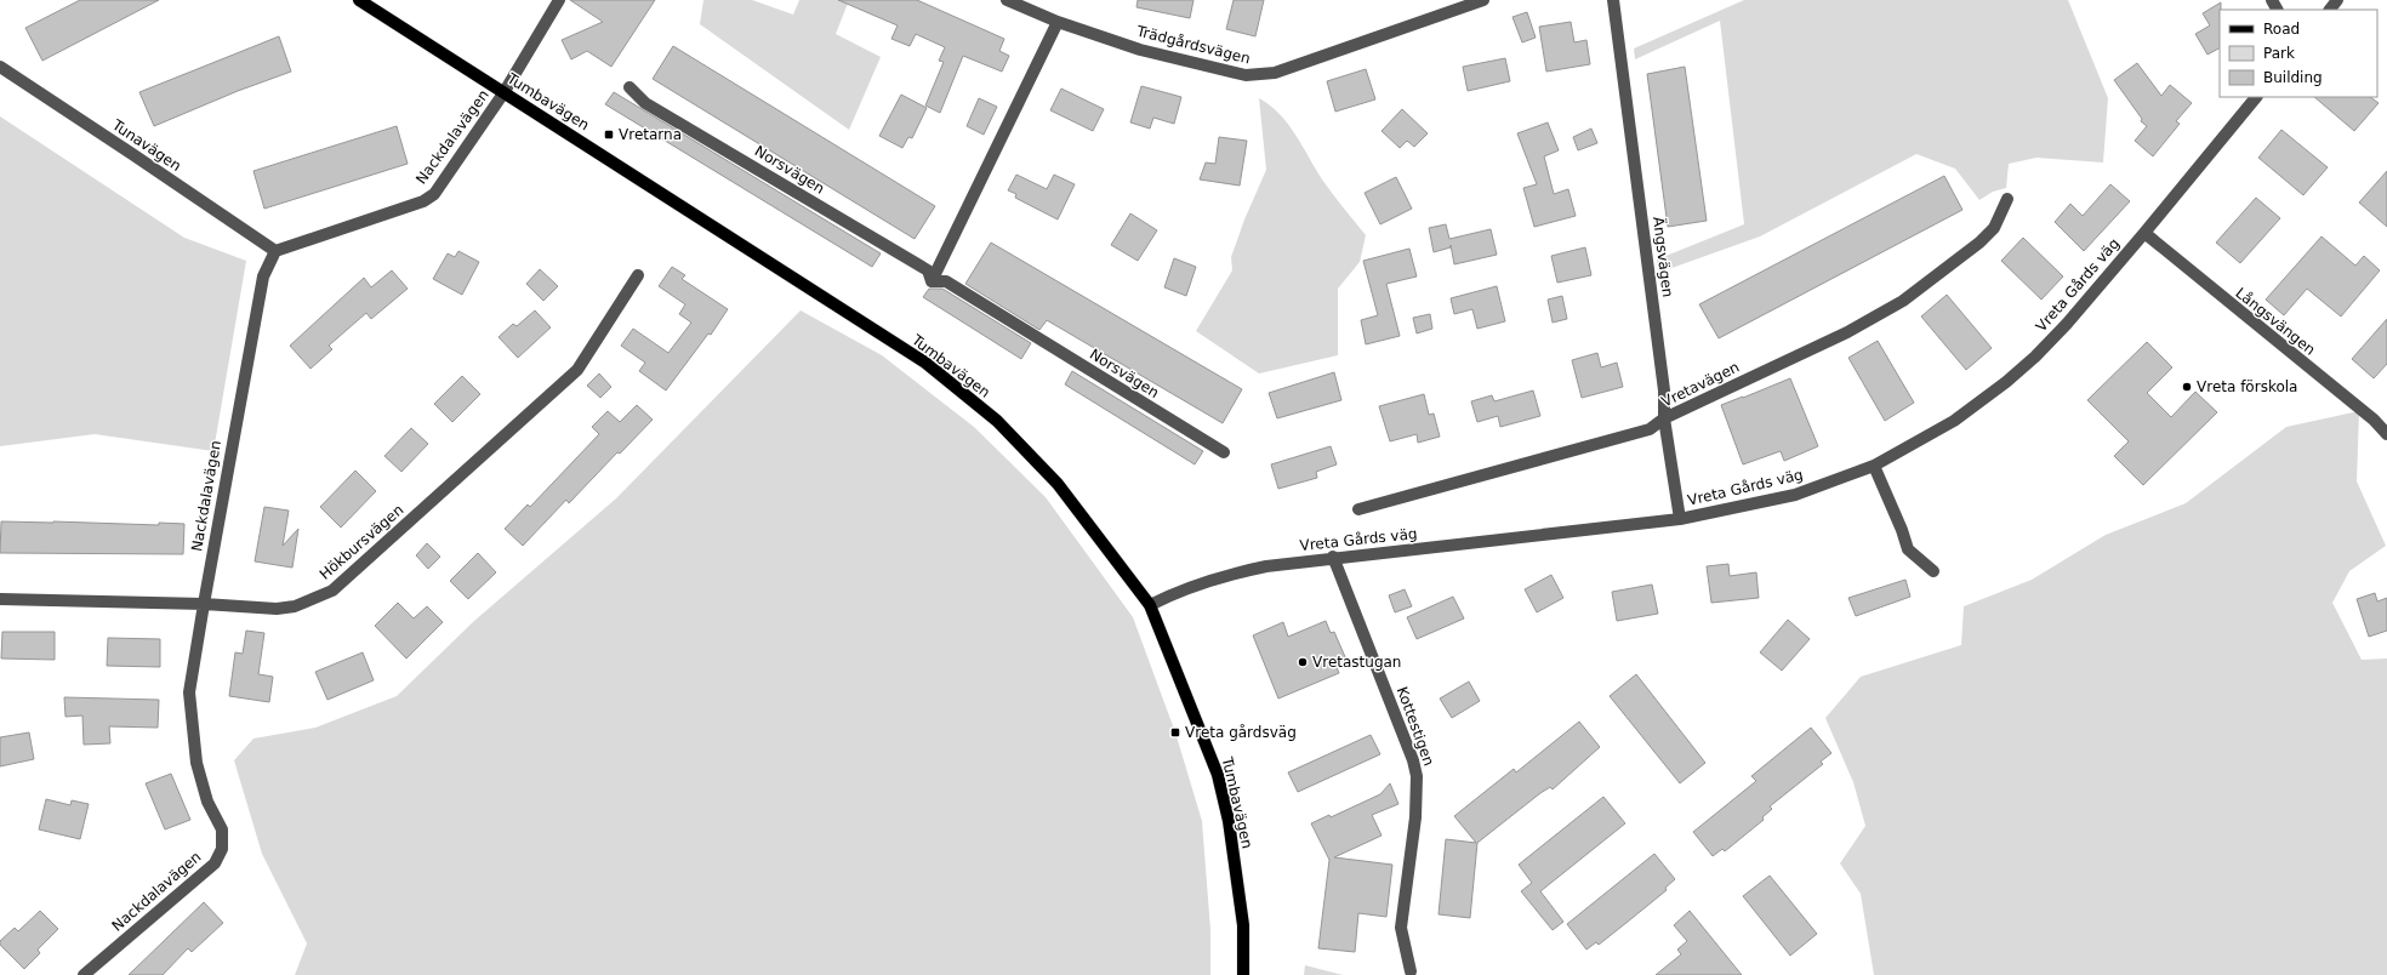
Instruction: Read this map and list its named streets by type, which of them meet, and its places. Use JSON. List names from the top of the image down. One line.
{"streets":{"main road":["Tumbavägen"],"street":["Trädgårdsvägen","Nackdalavägen","Tunavägen","Norsvägen","Ängsvägen","Vreta Gårds väg","Långsvängen","Vretavägen","Hökbursvägen","Kottestigen"]},"crossings":[["Tumbavägen","Nackdalavägen"],["Tumbavägen","Vreta Gårds väg"],["Nackdalavägen","Tunavägen"],["Nackdalavägen","Hökbursvägen"],["Ängsvägen","Vreta Gårds väg"],["Ängsvägen","Vretavägen"],["Vreta Gårds väg","Långsvängen"],["Vreta Gårds väg","Kottestigen"]],"places":{"transit":["Vretarna","Vreta gårdsväg"],"other":["Vreta förskola","Vretastugan"]},"legend":["Road","Park","Building"]}
